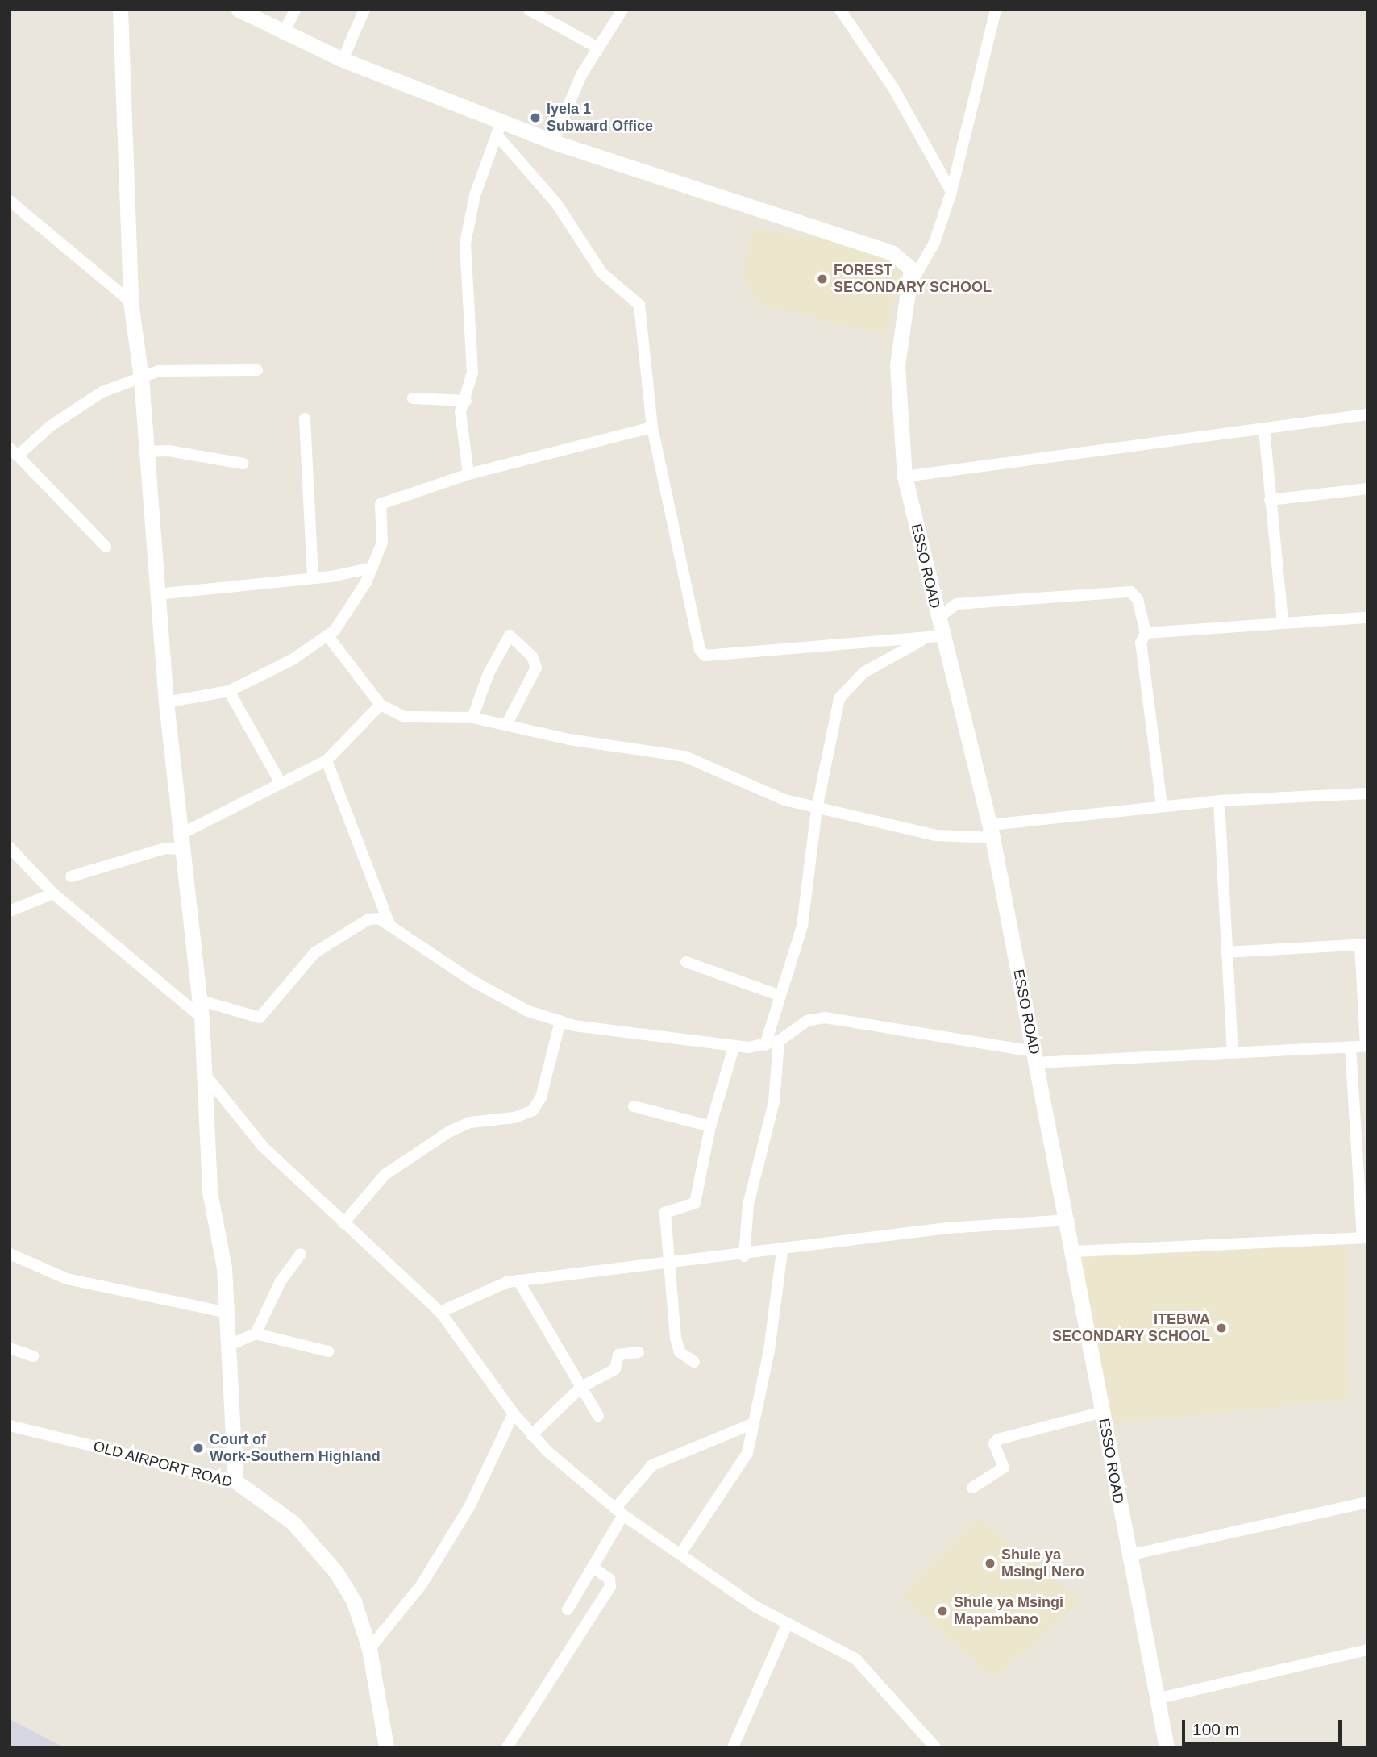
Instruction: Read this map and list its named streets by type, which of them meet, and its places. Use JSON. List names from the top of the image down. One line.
{"streets":{"street":["ESSO ROAD","OLD AIRPORT ROAD"]},"places":["Iyela 1 Subward Office","FOREST SECONDARY SCHOOL","ITEBWA SECONDARY SCHOOL","Court of Work-Southern Highland","Shule ya Msingi Nero","Shule ya Msingi Mapambano"],"scale_bar":"100 m"}
